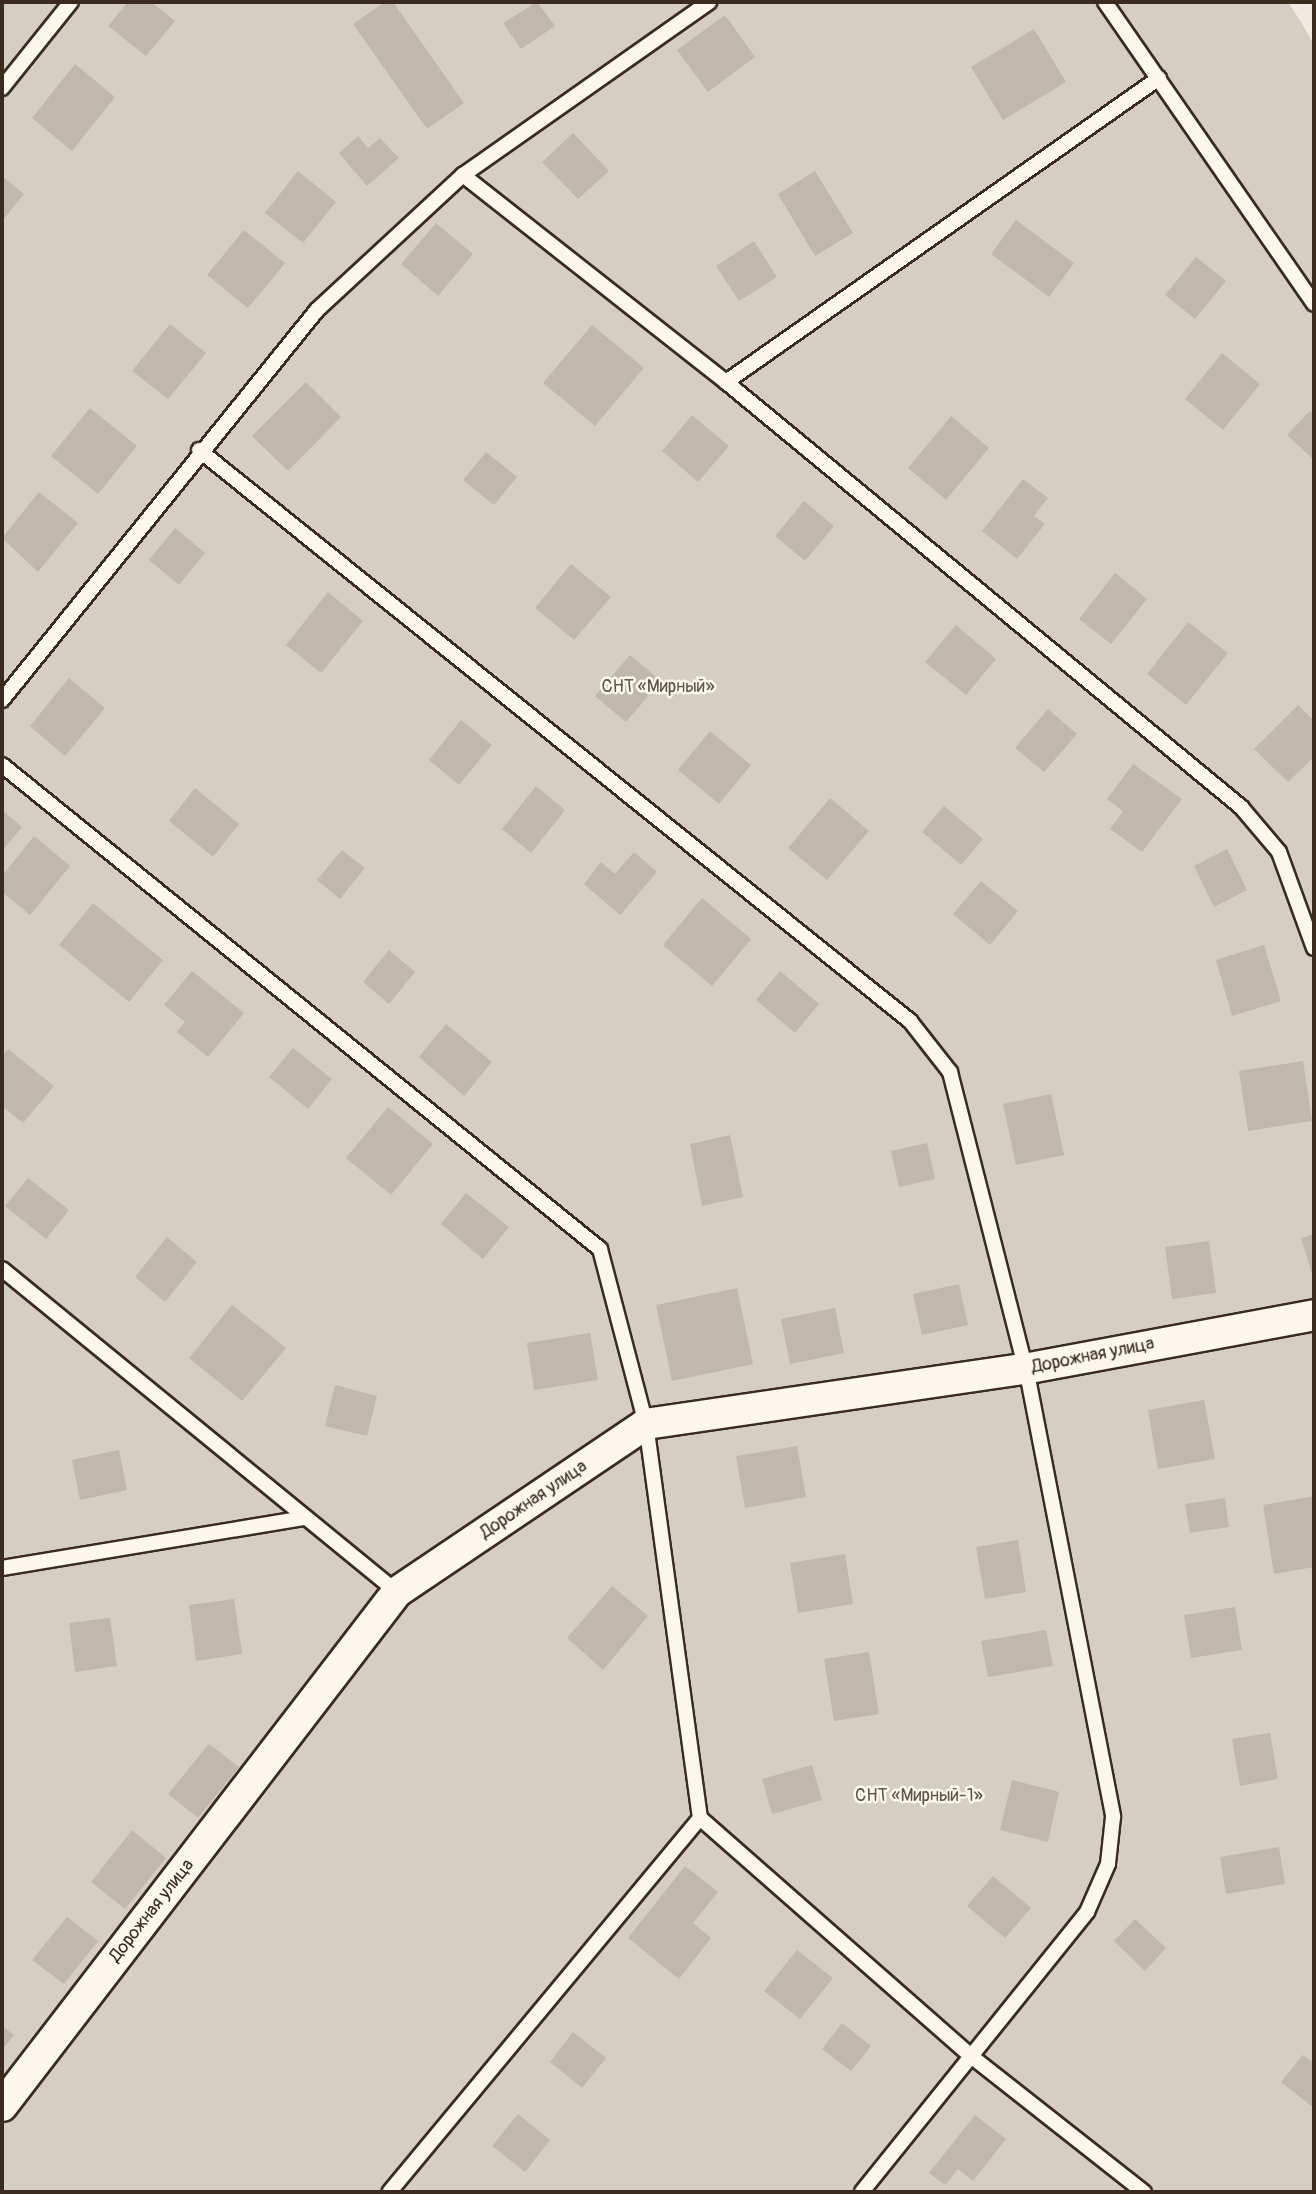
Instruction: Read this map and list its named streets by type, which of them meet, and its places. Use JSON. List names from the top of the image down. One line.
{"streets":{"street":["Дорожная улица"]},"parks":["СНТ «Мирный»","СНТ «Мирный-1»"]}
